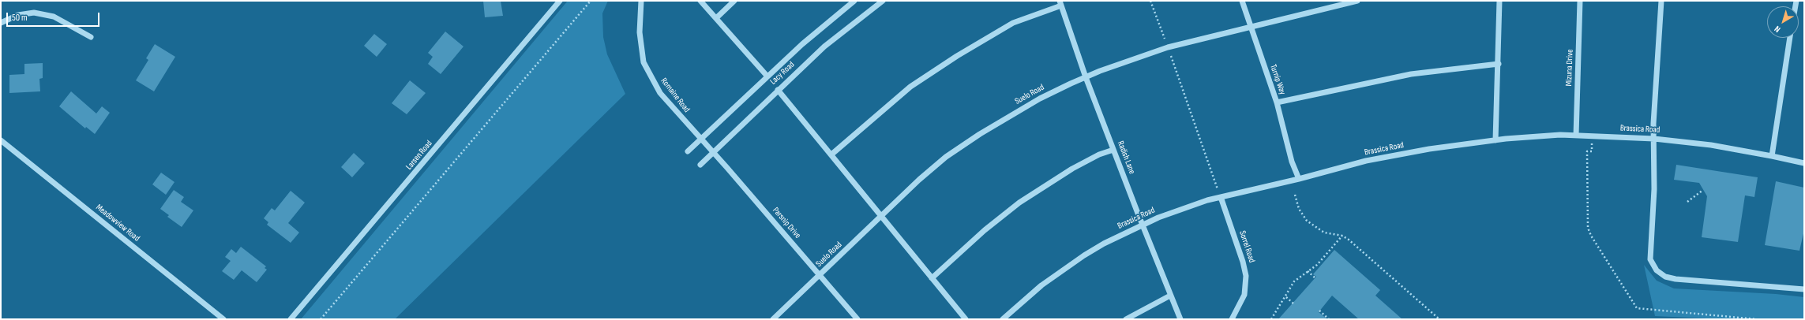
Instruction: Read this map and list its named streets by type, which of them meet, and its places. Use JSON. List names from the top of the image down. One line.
{"streets":{"street":["Mizuna Drive","Lacy Road","Turnip Way","Suelo Road","Romaine Road","Brassica Road","Larsen Road","Radish Lane","Meadowview Road","Parsnip Drive","Sorrel Road"]},"crossings":[["Mizuna Drive","Brassica Road"],["Lacy Road","Romaine Road"],["Lacy Road","Parsnip Drive"],["Turnip Way","Suelo Road"],["Turnip Way","Brassica Road"],["Suelo Road","Radish Lane"],["Suelo Road","Parsnip Drive"],["Romaine Road","Parsnip Drive"],["Brassica Road","Radish Lane"],["Brassica Road","Sorrel Road"]],"scale_bar":"50 m","north":"bottom left"}
